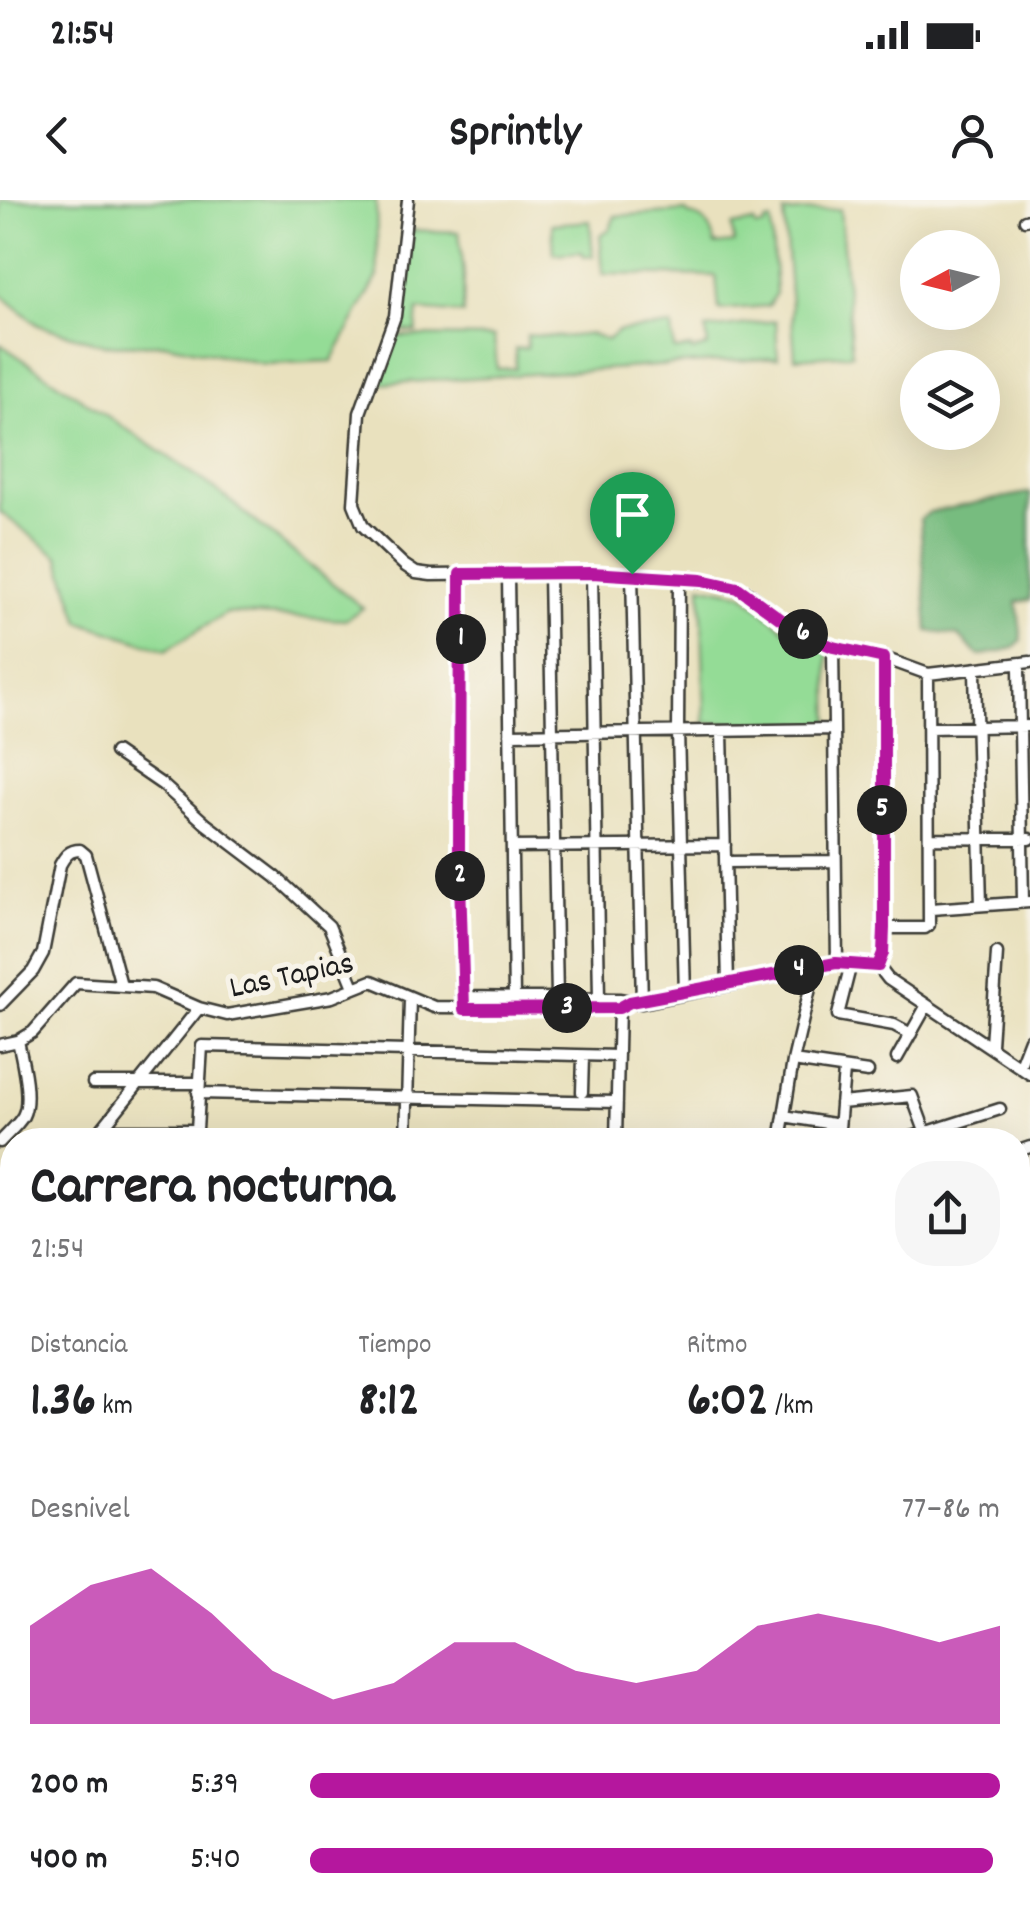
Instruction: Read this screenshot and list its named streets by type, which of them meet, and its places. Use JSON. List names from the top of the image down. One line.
{"streets":{"street":["Las Tapias"]},"north":"left","page":{"status":"21:54","header":"Sprintly","pins":["6","1","5","2","4","3"],"heading":["Carrera nocturna","21:54"],"stats":[["Distancia","1.36 km"],["Tiempo","8:12"],["Ritmo","6:02 /km"]],"chart":["Desnivel","77–86 m"],"list":[{"name":"200 m","note":"5:39"},{"name":"400 m","note":"5:40"}]}}
